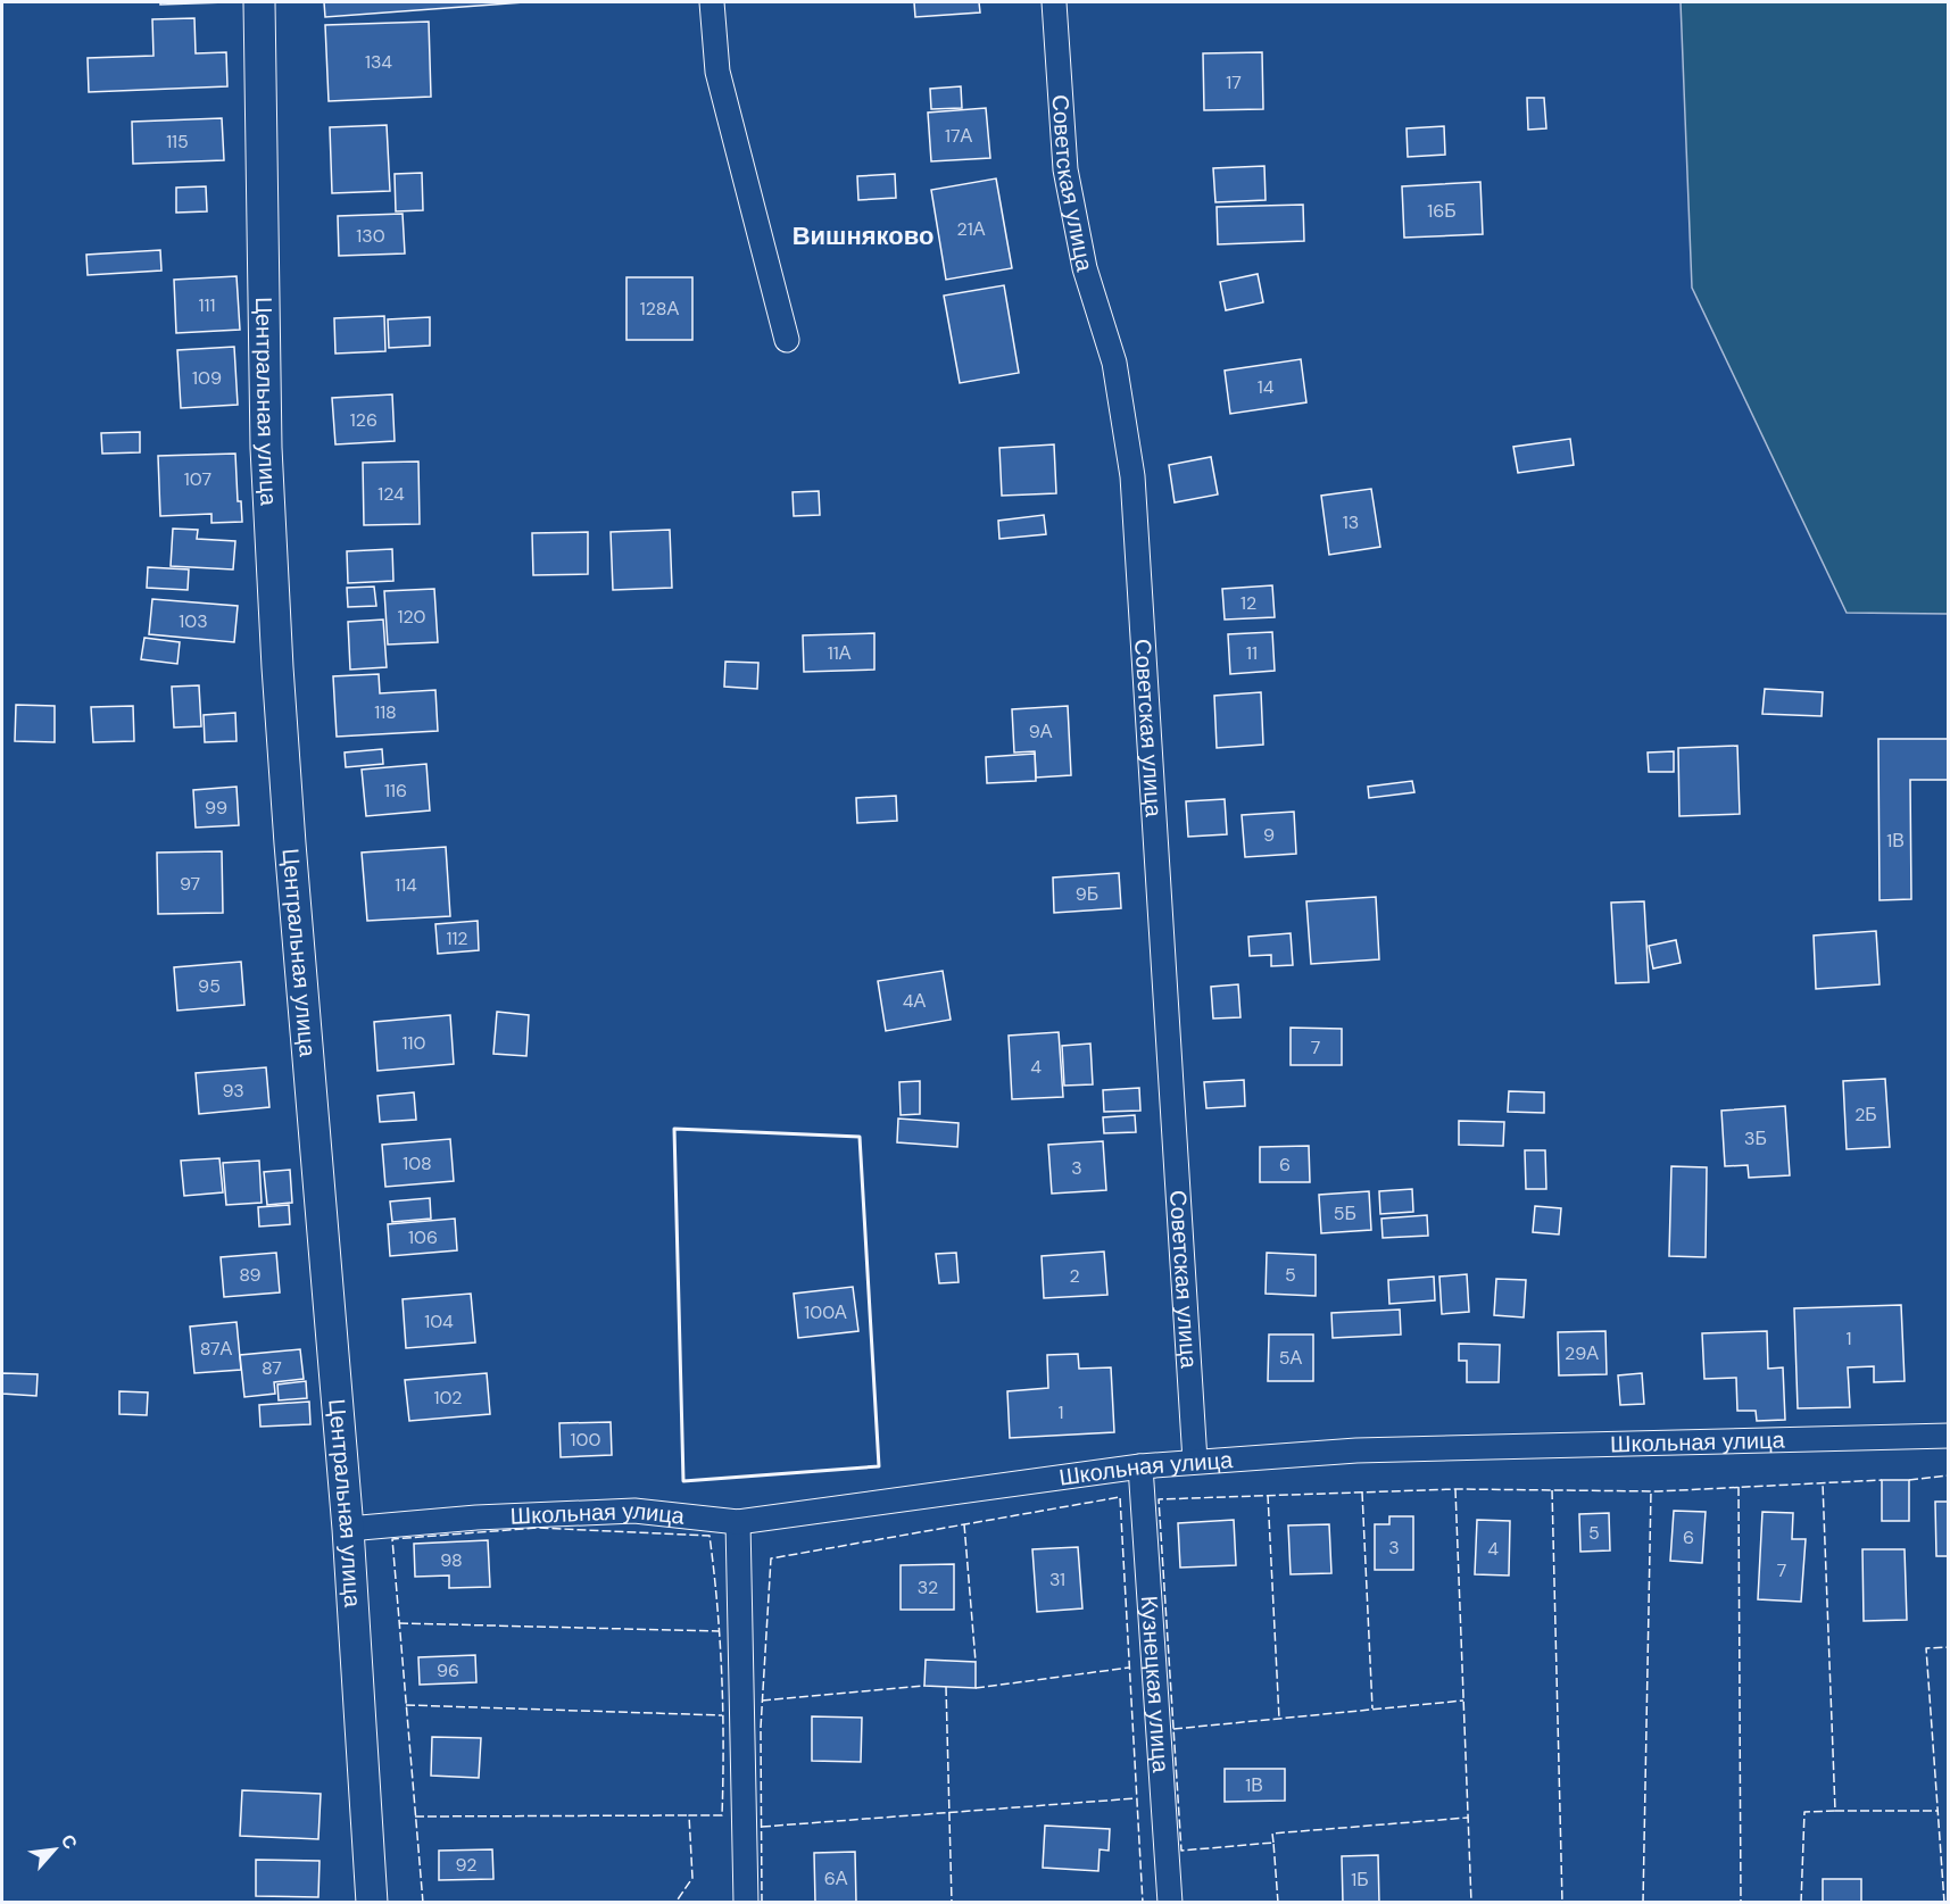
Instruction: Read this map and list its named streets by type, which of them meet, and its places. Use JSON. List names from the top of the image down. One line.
{"streets":{"street":["Советская улица","Центральная улица","Школьная улица","Кузнецкая улица"]},"crossings":[["Советская улица","Школьная улица"],["Центральная улица","Школьная улица"],["Школьная улица","Кузнецкая улица"]],"districts":["Вишняково"],"house_numbers":["134","17","17А","115","16Б","21А","130","111","128А","109","14","126","107","124","13","12","120","103","11А","11","118","9А","116","99","9","1В","97","114","9Б","112","95","4А","110","7","4","93","2Б","3Б","108","6","3","5Б","106","89","5","2","100А","104","1","87А","29А","5А","87","102","1","100","5","6","3","4","98","7","31","32","96","1В","92","6А","1Б"],"north":"top right"}
